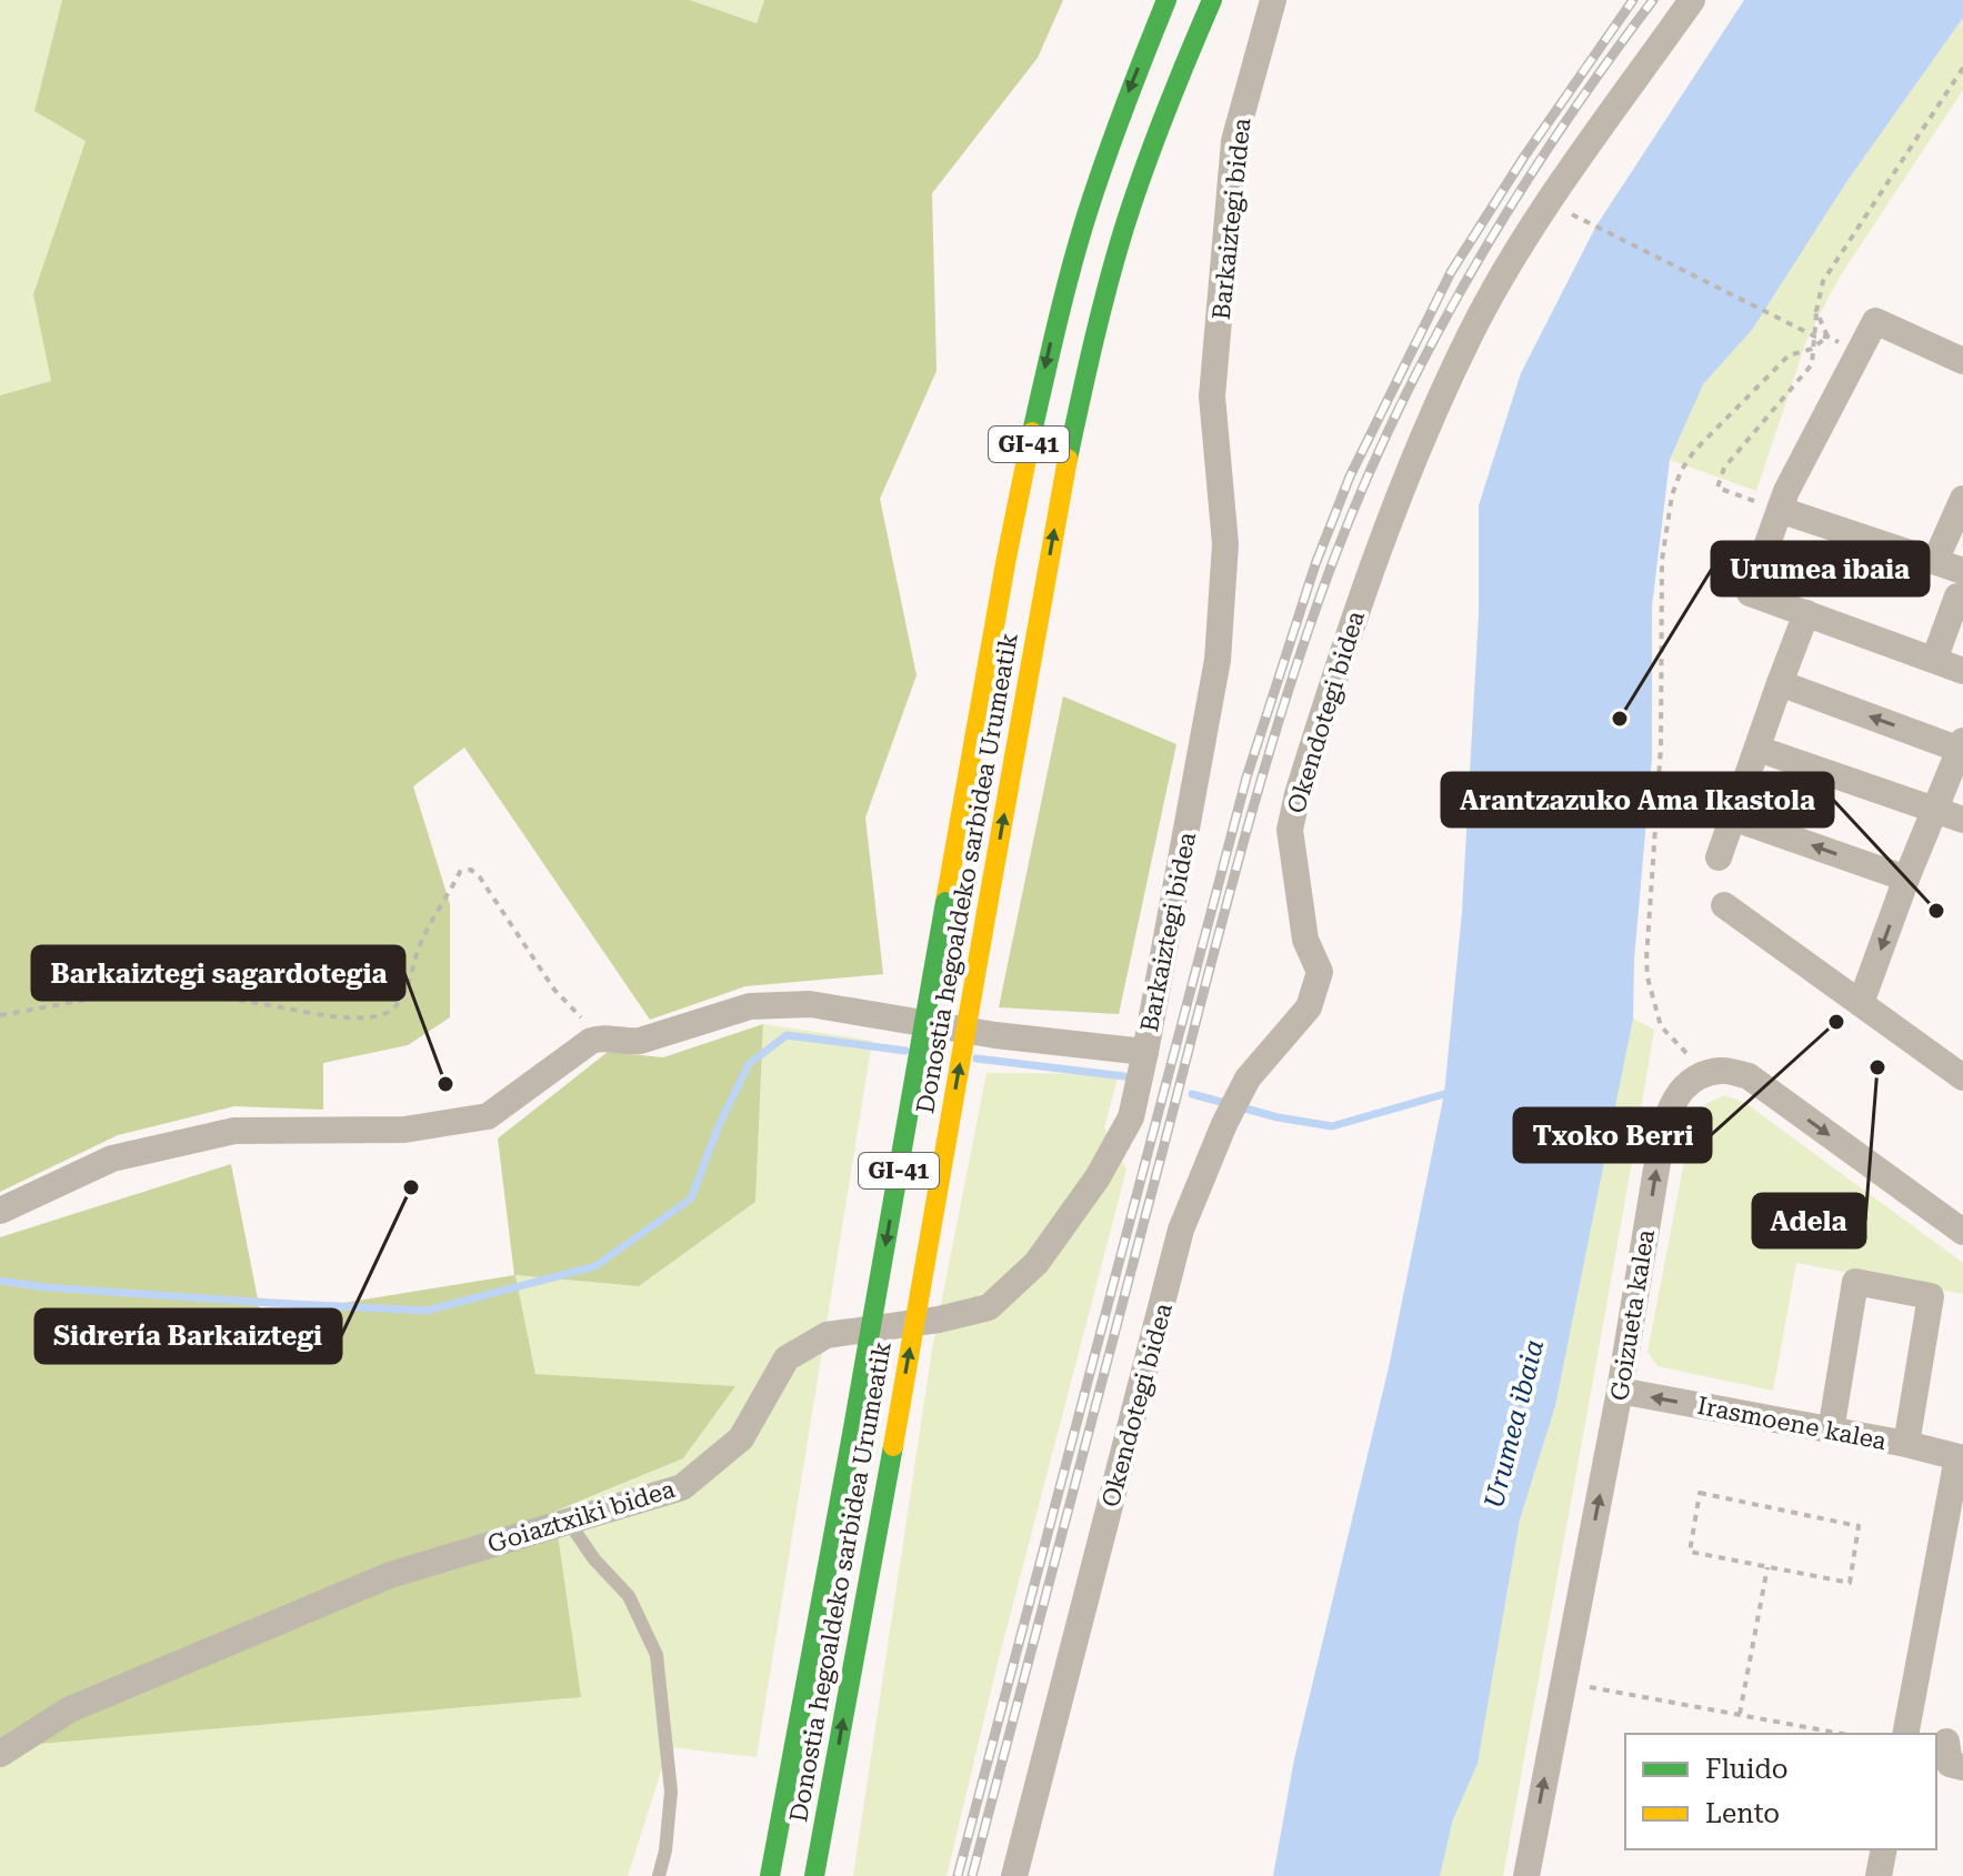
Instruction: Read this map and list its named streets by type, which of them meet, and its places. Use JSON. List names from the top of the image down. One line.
{"streets":{"highway":["GI-41","Donostia hegoaldeko sarbidea Urumeatik"],"street":["Barkaiztegi bidea","Okendotegi bidea","Goizueta kalea","Irasmoene kalea","Goiaztxiki bidea"]},"crossings":[["Barkaiztegi bidea","Goiaztxiki bidea"],["Goizueta kalea","Irasmoene kalea"]],"one_way":["Irasmoene kalea"],"water":["Urumea ibaia"],"places":["Urumea ibaia","Arantzazuko Ama Ikastola","Txoko Berri","Adela","Barkaiztegi sagardotegia","Sidrería Barkaiztegi"],"legend":["Fluido","Lento"]}
